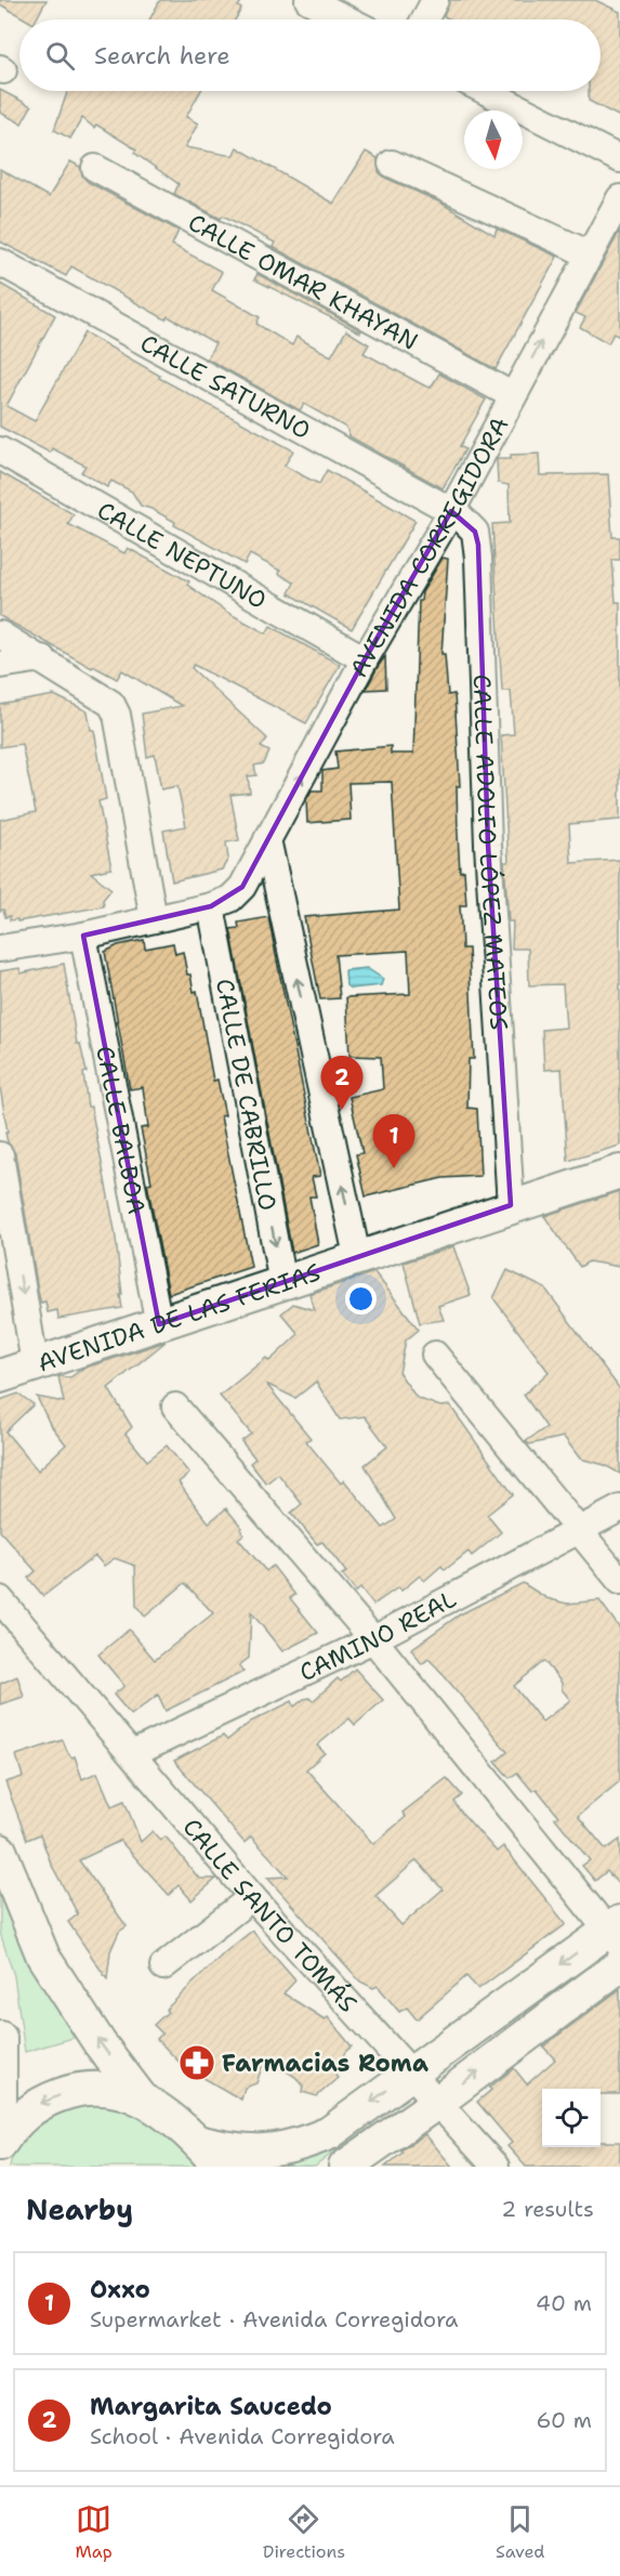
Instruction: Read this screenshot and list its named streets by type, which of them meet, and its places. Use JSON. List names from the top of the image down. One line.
{"streets":{"main road":["AVENIDA DE LAS FERIAS"],"street":["CALLE OMAR KHAYAN","CALLE SATURNO","AVENIDA CORREGIDORA","CALLE NEPTUNO","CALLE ADOLFO LÓPEZ MATEOS","CALLE DE CABRILLO","CALLE BALBOA","CAMINO REAL","CALLE SANTO TOMÁS"]},"crossings":[["CALLE OMAR KHAYAN","AVENIDA CORREGIDORA"],["CALLE SATURNO","AVENIDA CORREGIDORA"],["CALLE SATURNO","CALLE ADOLFO LÓPEZ MATEOS"],["AVENIDA CORREGIDORA","CALLE NEPTUNO"],["AVENIDA CORREGIDORA","CALLE ADOLFO LÓPEZ MATEOS"],["AVENIDA CORREGIDORA","CALLE DE CABRILLO"],["CALLE DE CABRILLO","AVENIDA DE LAS FERIAS"],["CALLE BALBOA","AVENIDA DE LAS FERIAS"],["CAMINO REAL","CALLE SANTO TOMÁS"]],"one_way":["AVENIDA CORREGIDORA"],"places":{"pharmacy":["Farmacias Roma"]},"north":"bottom","page":{"search":"Search here","pins":["2","1"],"heading":["Nearby","2 results"],"list":[{"mark":"1","name":"Oxxo","note":"Supermarket · Avenida Corregidora","value":"40 m"},{"mark":"2","name":"Margarita Saucedo","note":"School · Avenida Corregidora","value":"60 m"}],"nav":["Map","Directions","Saved"]}}
